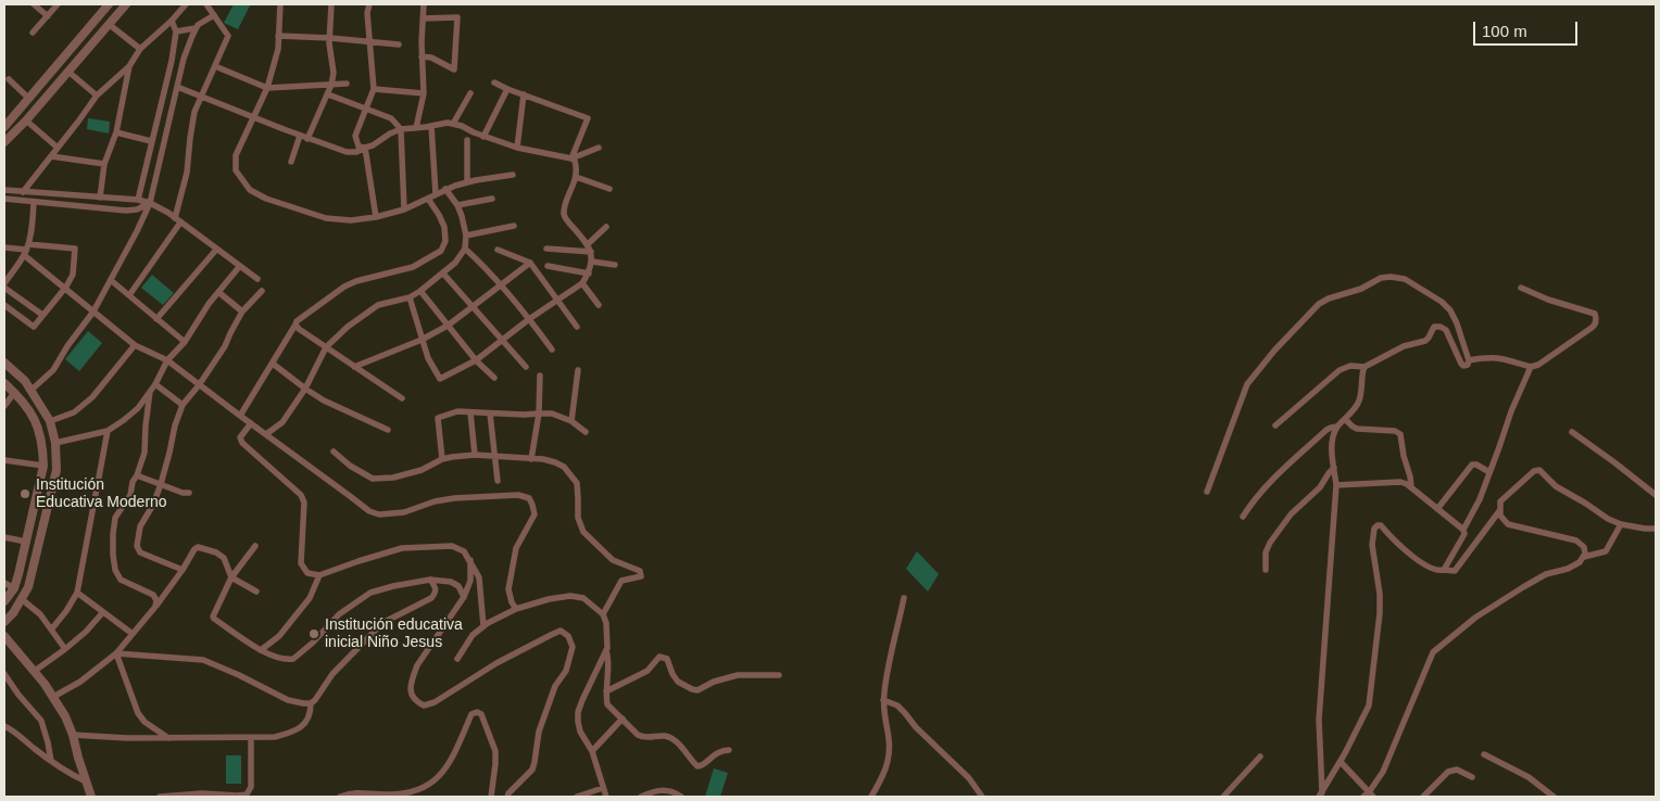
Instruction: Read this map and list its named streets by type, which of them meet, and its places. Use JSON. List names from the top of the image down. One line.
{"places":["Institución Educativa Moderno","Institución educativa inicial Niño Jesus"],"scale_bar":"100 m"}
